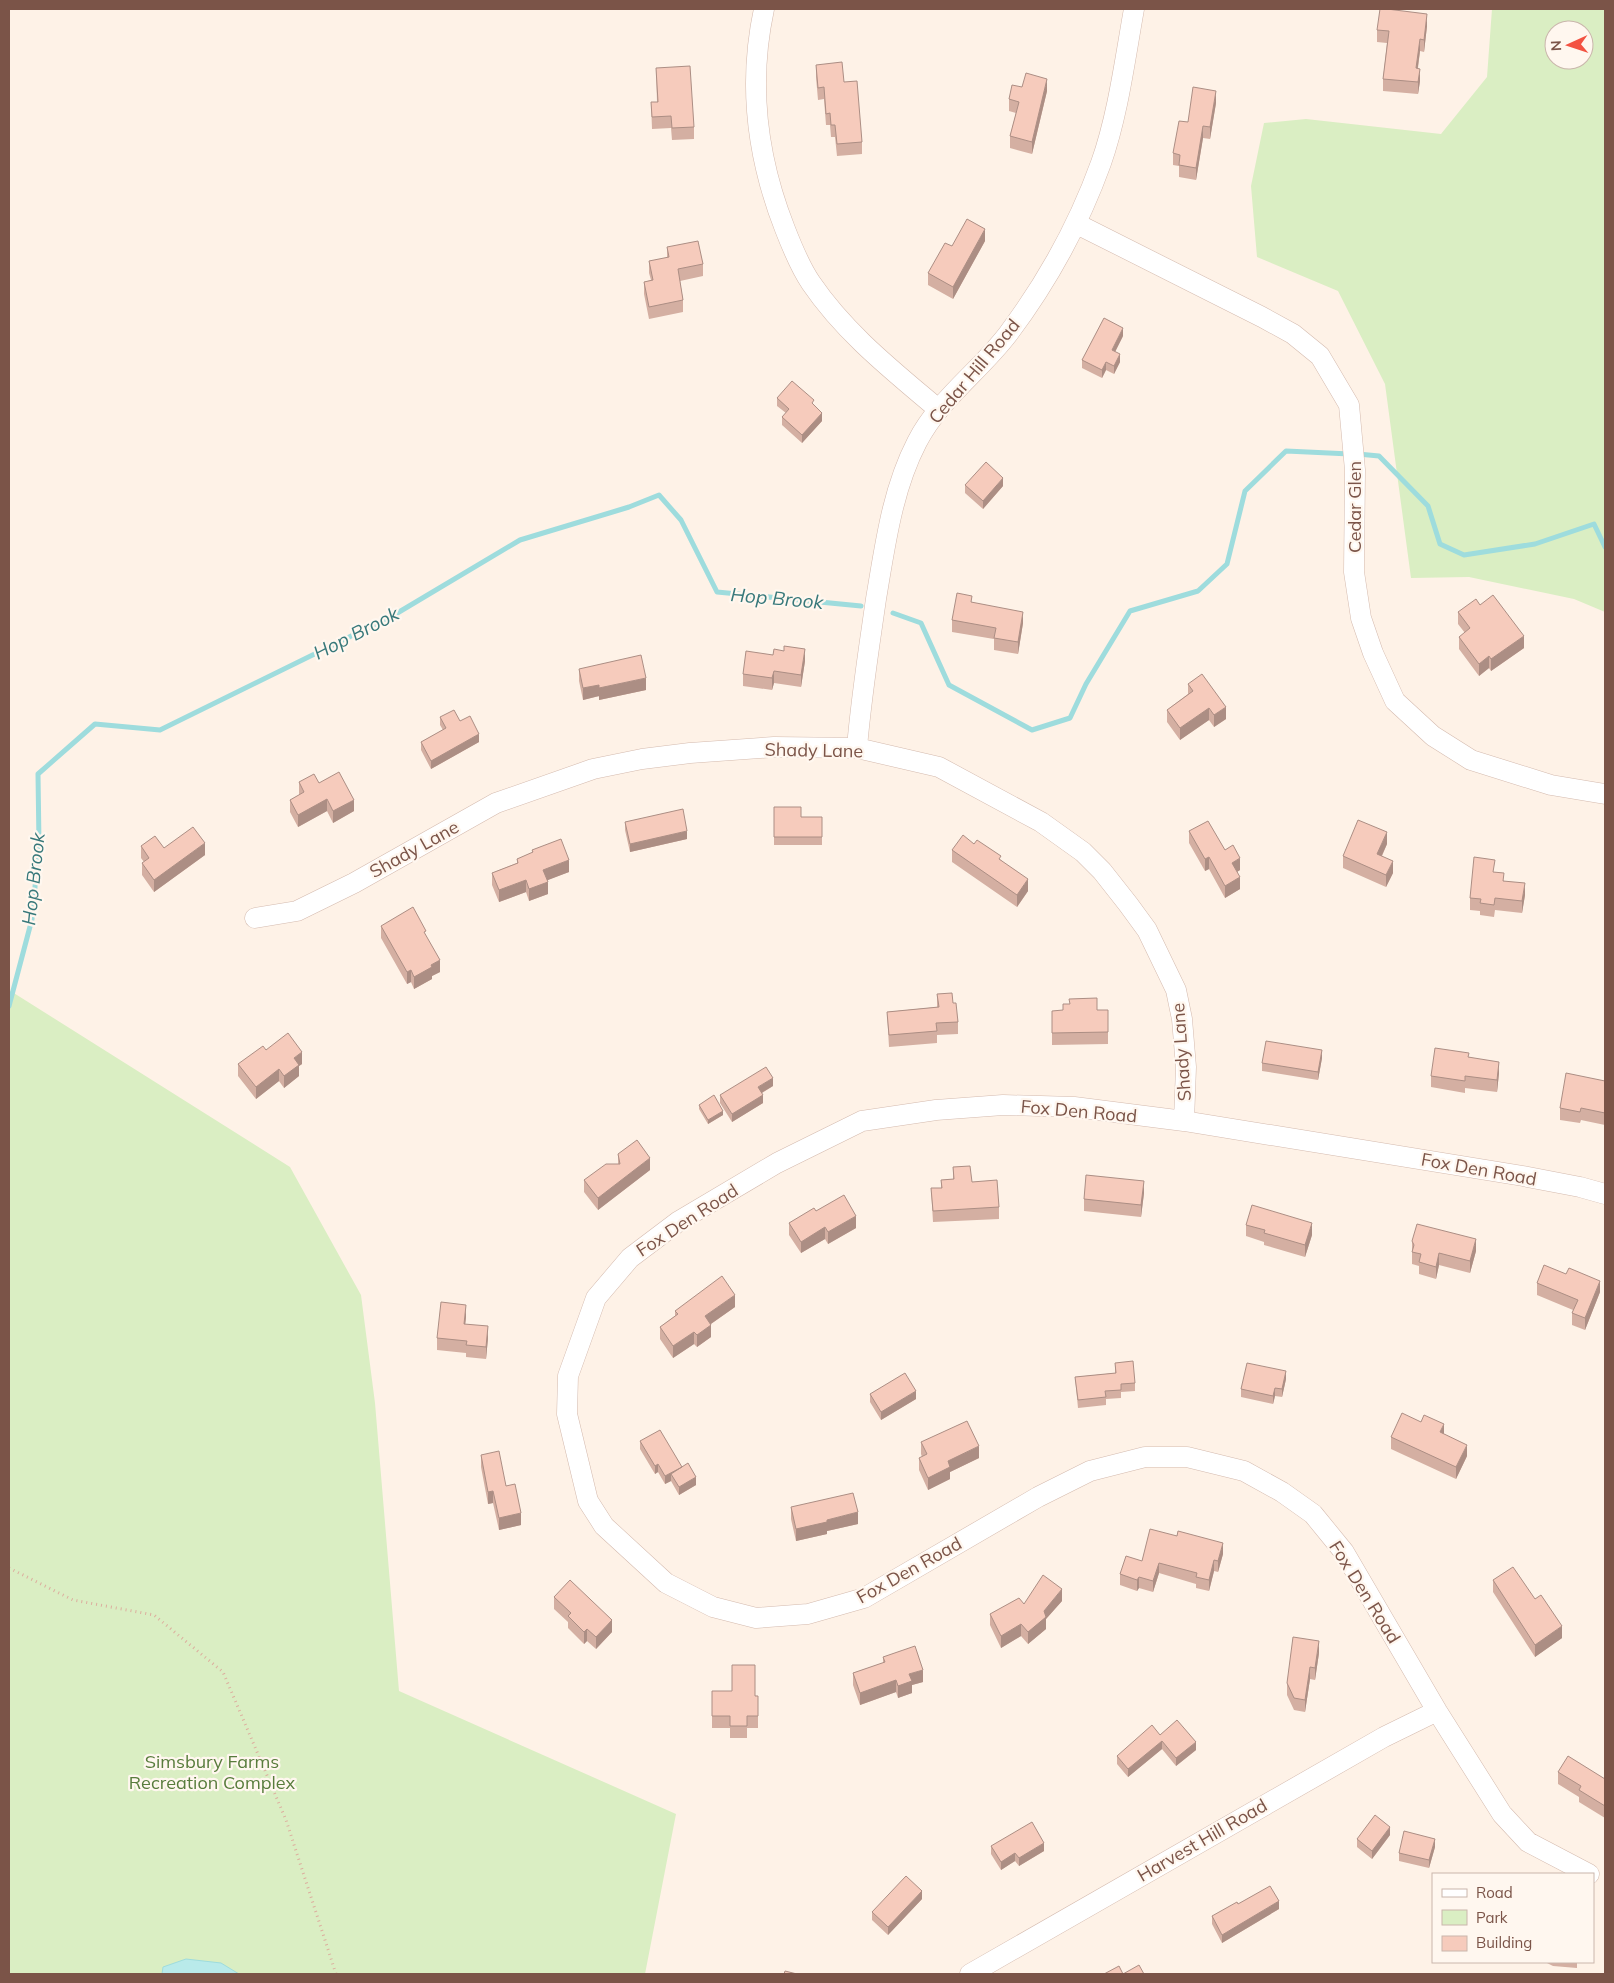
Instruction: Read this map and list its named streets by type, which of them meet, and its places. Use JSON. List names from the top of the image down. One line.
{"streets":{"street":["Cedar Hill Road","Cedar Glen","Shady Lane","Fox Den Road","Harvest Hill Road"]},"crossings":[["Cedar Hill Road","Cedar Glen"],["Cedar Hill Road","Shady Lane"],["Shady Lane","Fox Den Road"],["Fox Den Road","Harvest Hill Road"]],"water":["Hop Brook"],"parks":["Simsbury Farms Recreation Complex"],"legend":["Road","Park","Building"],"north":"left"}
